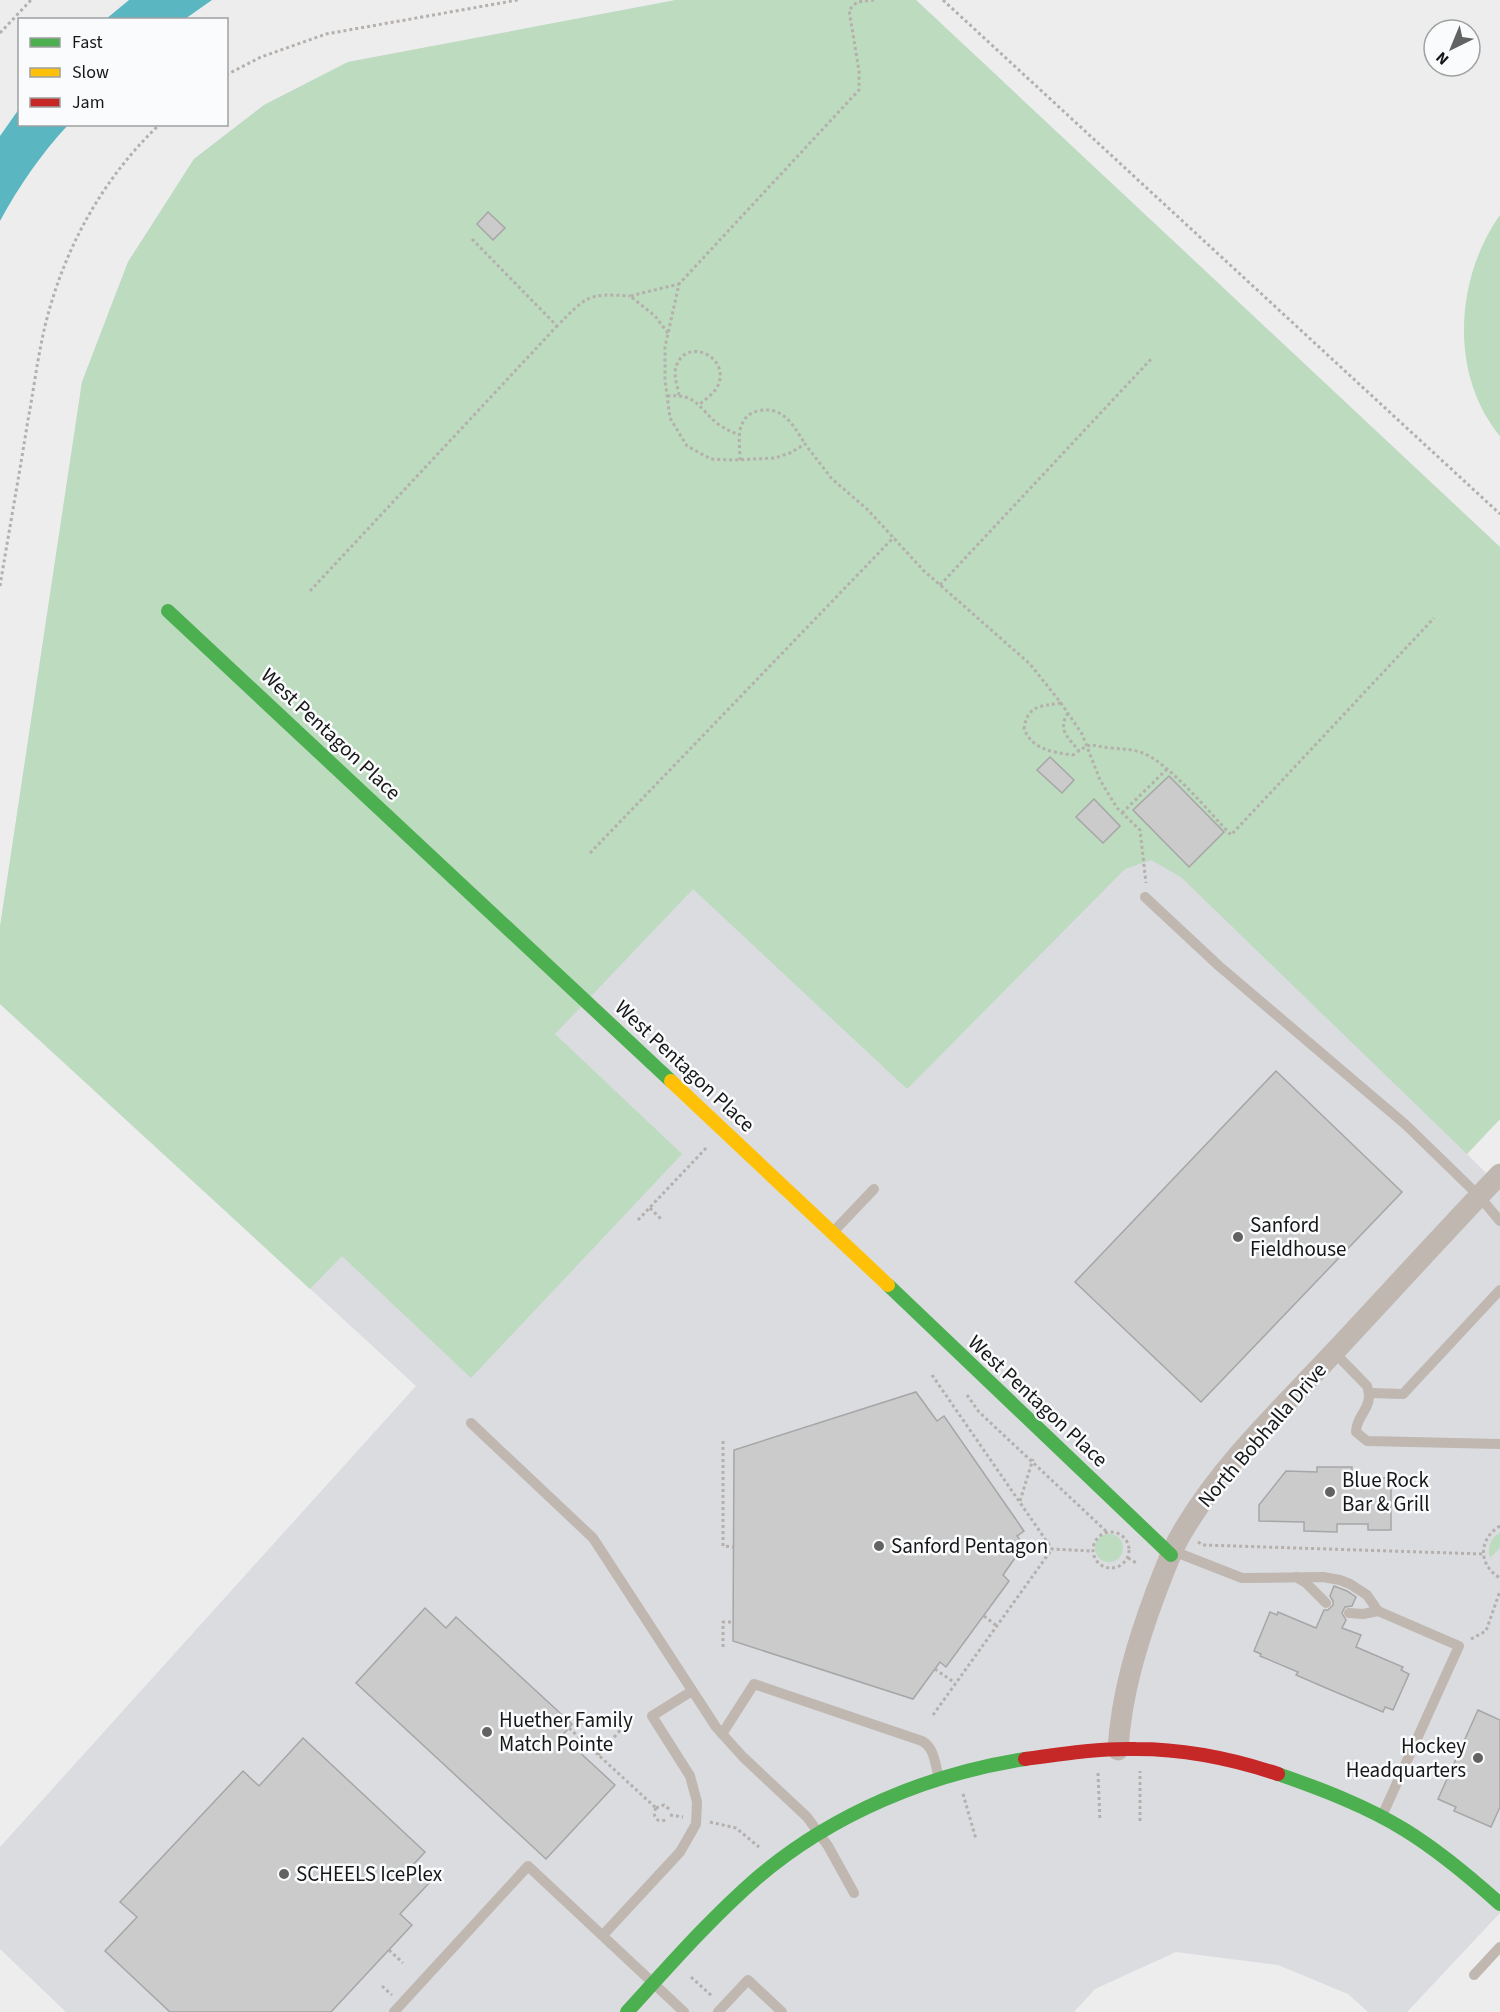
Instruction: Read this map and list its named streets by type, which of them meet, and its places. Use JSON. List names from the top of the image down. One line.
{"streets":{"street":["West Pentagon Place","North Bobhalla Drive"]},"crossings":[["West Pentagon Place","North Bobhalla Drive"]],"places":["Sanford Fieldhouse","Blue Rock Bar & Grill","Sanford Pentagon","Huether Family Match Pointe","Hockey Headquarters","SCHEELS IcePlex"],"legend":["Fast","Slow","Jam"],"north":"bottom left"}
